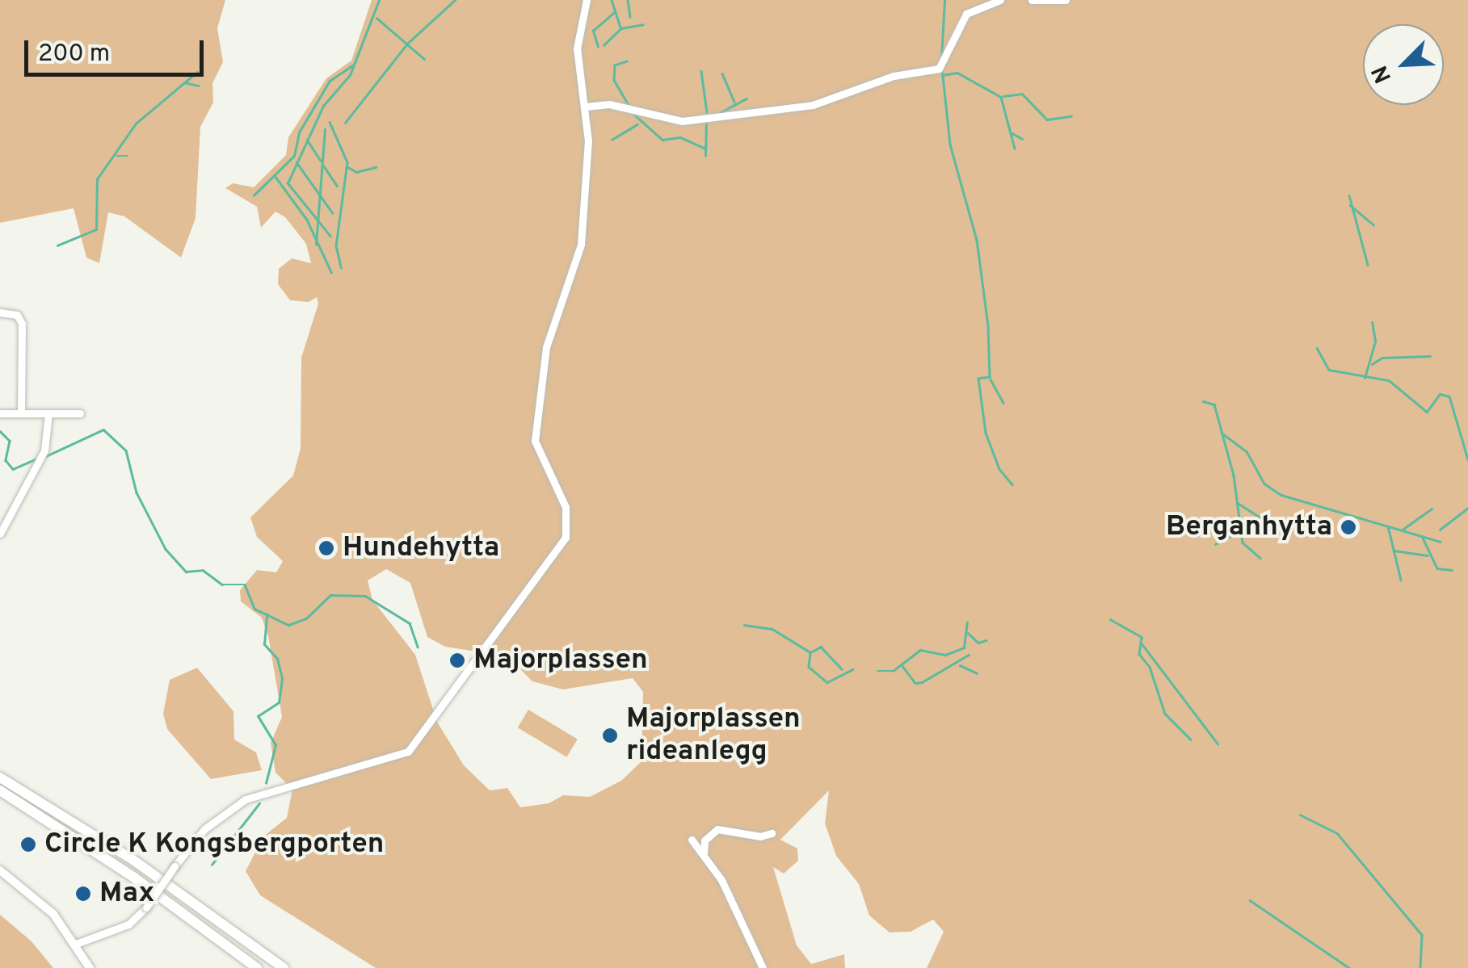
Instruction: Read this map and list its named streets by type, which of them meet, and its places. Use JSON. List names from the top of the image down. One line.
{"places":["Berganhytta","Hundehytta","Majorplassen","Majorplassen rideanlegg","Circle K Kongsbergporten","Max"],"scale_bar":"200 m","north":"bottom left"}
